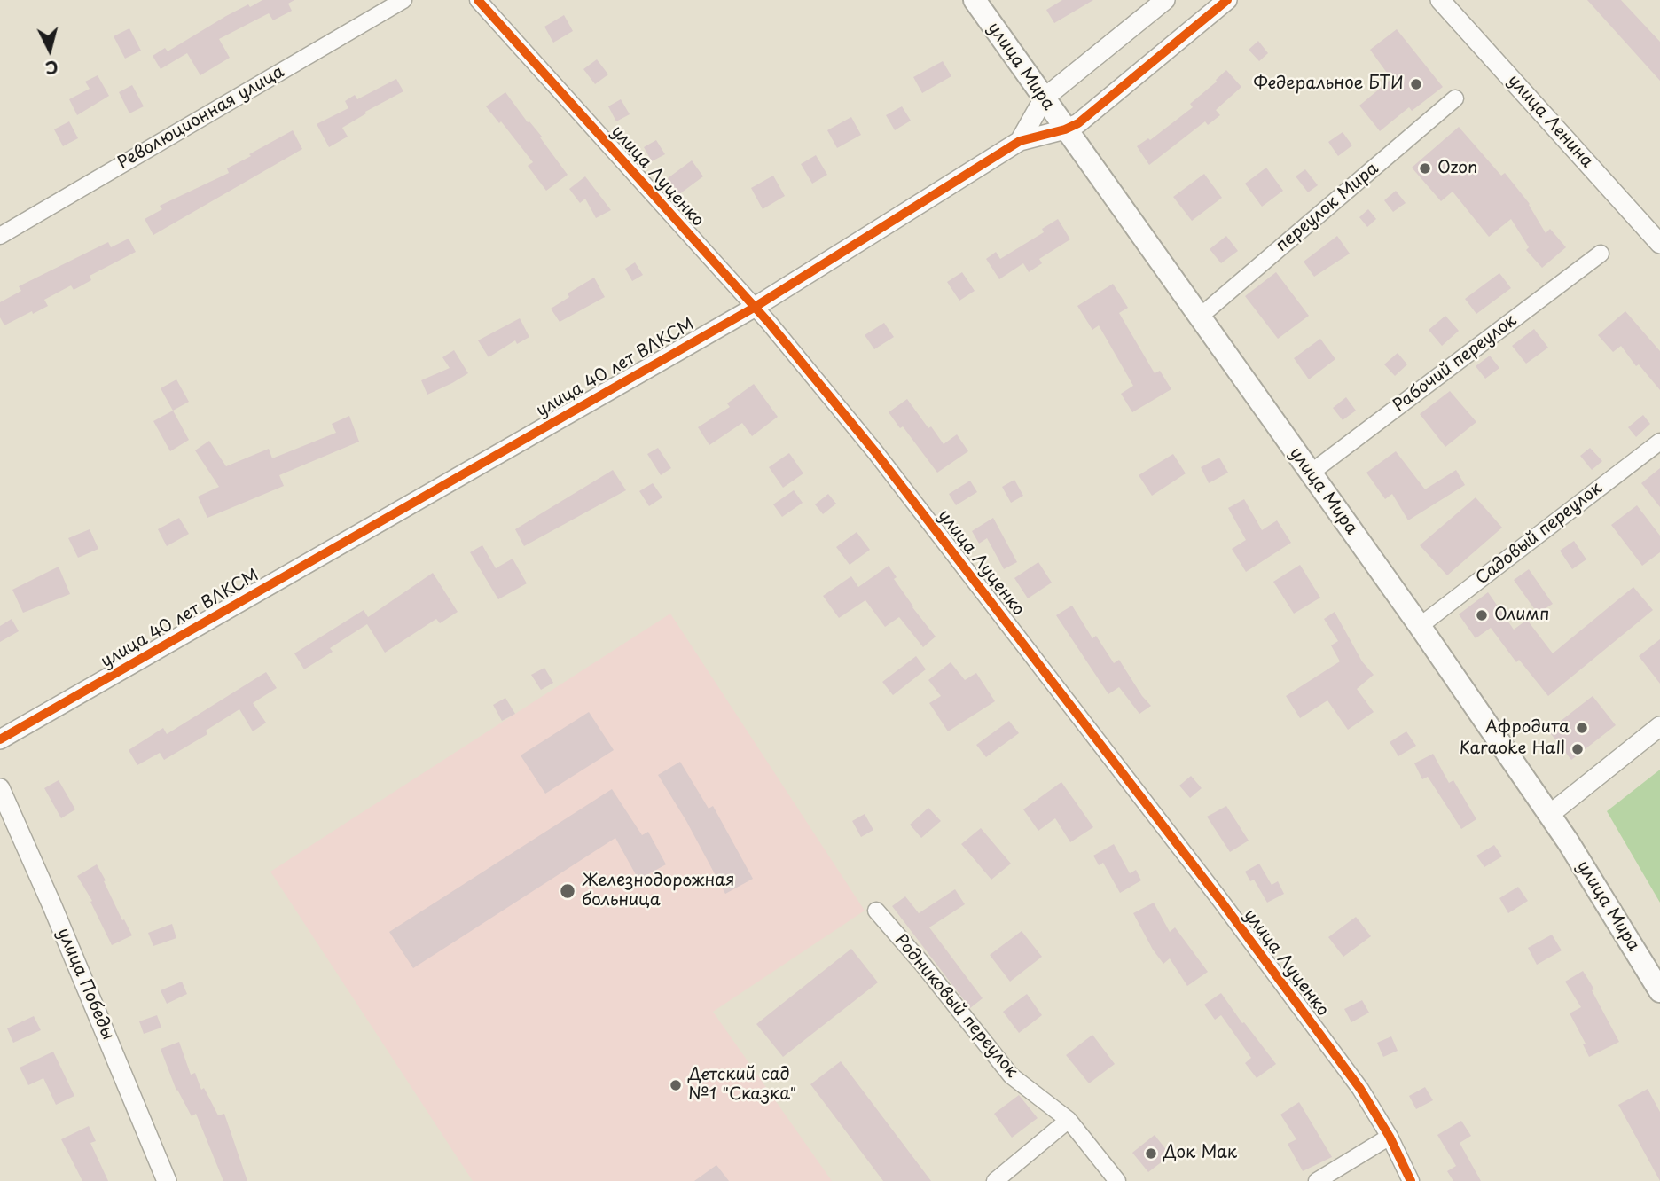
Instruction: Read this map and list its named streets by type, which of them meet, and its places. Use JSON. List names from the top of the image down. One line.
{"streets":{"main road":["улица Мира"],"street":["Революционная улица","улица Ленина","улица Луценко","переулок Мира","Рабочий переулок","улица 40 лет ВЛКСМ","Садовый переулок","улица Победы","Родниковый переулок"]},"crossings":[["улица Мира","переулок Мира"],["улица Мира","Рабочий переулок"],["улица Мира","улица 40 лет ВЛКСМ"],["улица Мира","Садовый переулок"],["улица Луценко","улица 40 лет ВЛКСМ"]],"places":["Федеральное БТИ","Ozon","Олимп","Афродита","Karaoke Hall","Железнодорожная больница","Детский сад №1 \"Сказка\"","Док Мак"],"north":"bottom"}
